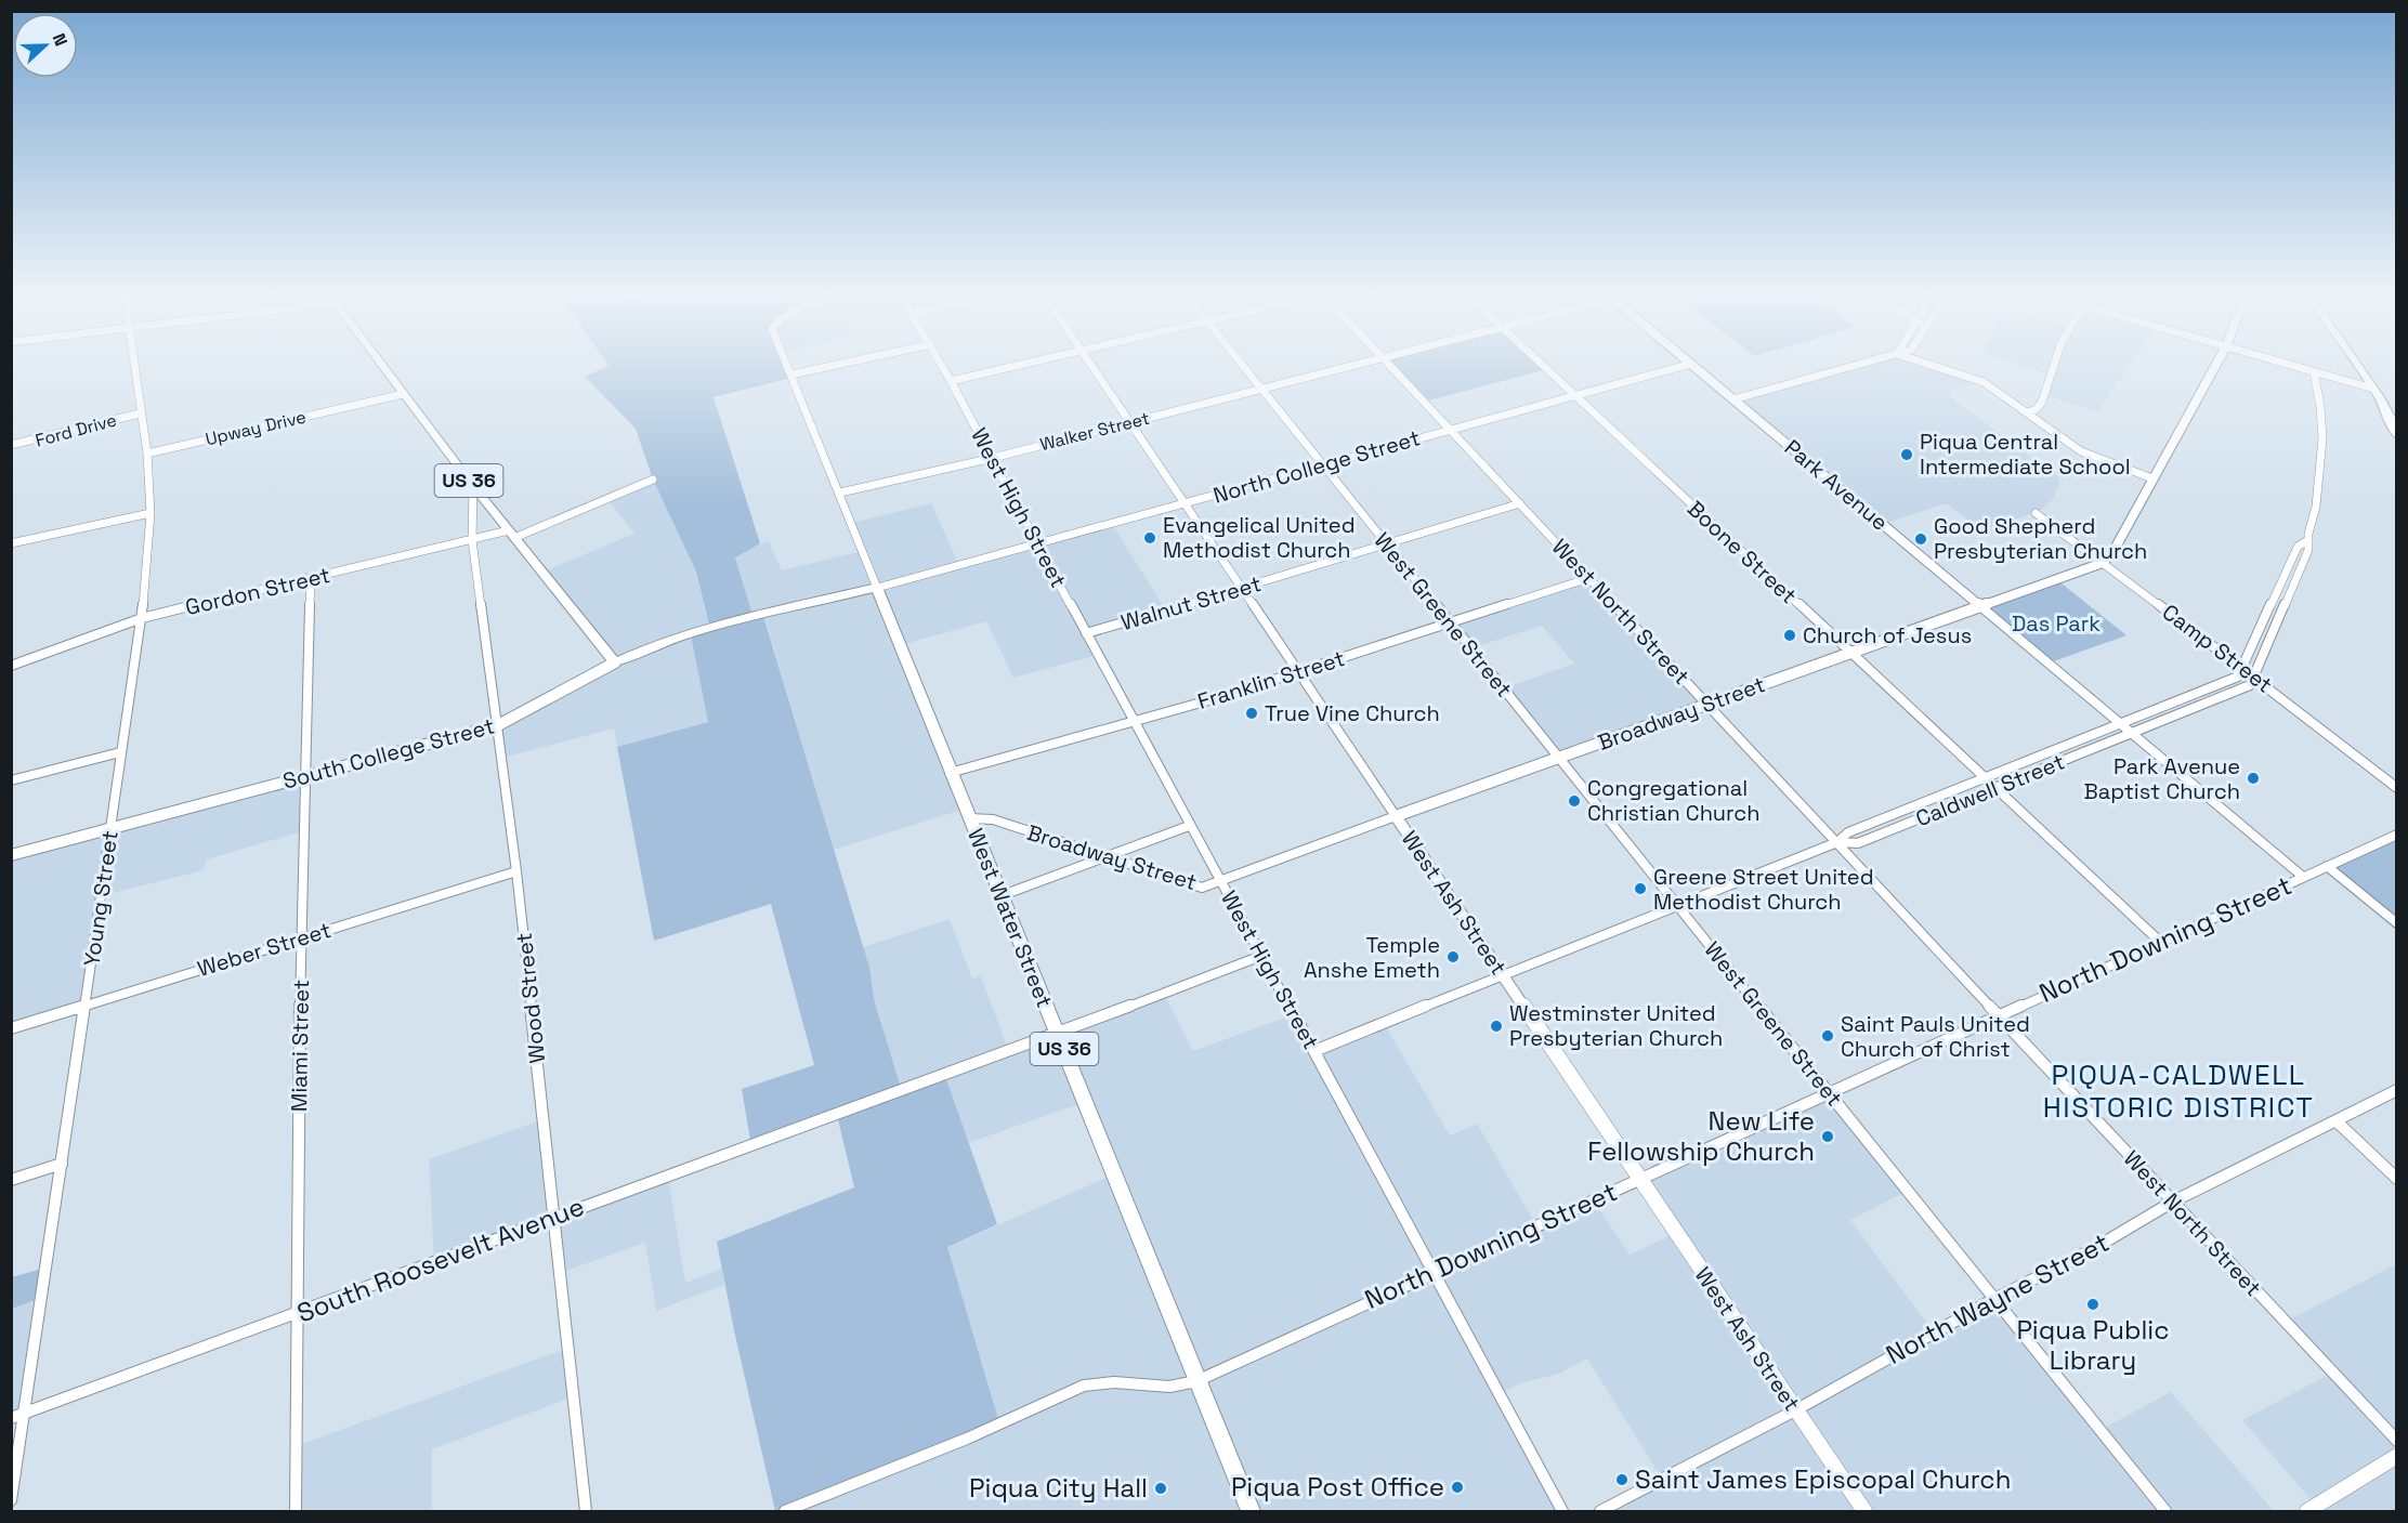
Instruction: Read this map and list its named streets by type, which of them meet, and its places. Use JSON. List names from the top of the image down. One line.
{"streets":{"main road":["North College Street","US 36","South College Street","West Water Street"],"street":["Upway Drive","Ford Drive","Walker Street","Park Avenue","West High Street","Boone Street","Gordon Street","Walnut Street","West North Street","West Greene Street","Camp Street","Franklin Street","Broadway Street","Caldwell Street","Young Street","West Ash Street","North Downing Street","Weber Street","Wood Street","Miami Street","South Roosevelt Avenue","North Wayne Street"]},"crossings":[["Upway Drive","US 36"],["Upway Drive","Young Street"],["Ford Drive","Young Street"],["Walker Street","West High Street"],["Walker Street","West Greene Street"],["Walker Street","West Ash Street"],["Walker Street","West Water Street"],["North College Street","West High Street"],["North College Street","Boone Street"],["North College Street","West North Street"],["North College Street","West Greene Street"],["North College Street","South College Street"],["North College Street","West Ash Street"],["North College Street","West Water Street"],["US 36","Gordon Street"],["US 36","South College Street"],["US 36","Wood Street"],["Park Avenue","Broadway Street"],["Park Avenue","Caldwell Street"],["Park Avenue","North Downing Street"],["West High Street","Walnut Street"],["West High Street","Franklin Street"],["West High Street","Broadway Street"],["West High Street","Caldwell Street"],["West High Street","North Downing Street"],["West High Street","South Roosevelt Avenue"],["Boone Street","Broadway Street"],["Boone Street","Caldwell Street"],["Boone Street","North Downing Street"],["Gordon Street","Young Street"],["Gordon Street","Wood Street"],["Gordon Street","Miami Street"],["Walnut Street","West North Street"],["Walnut Street","West Greene Street"],["Walnut Street","West Ash Street"],["West North Street","Franklin Street"],["West North Street","Broadway Street"],["West North Street","Caldwell Street"],["West North Street","North Downing Street"],["West North Street","North Wayne Street"],["West Greene Street","Franklin Street"],["West Greene Street","Broadway Street"],["West Greene Street","Caldwell Street"],["West Greene Street","North Downing Street"],["West Greene Street","North Wayne Street"],["Camp Street","Broadway Street"],["Camp Street","Caldwell Street"],["Franklin Street","West Ash Street"],["Franklin Street","West Water Street"],["Broadway Street","West Ash Street"],["Broadway Street","West Water Street"],["South College Street","Young Street"],["South College Street","Wood Street"],["South College Street","Miami Street"],["Caldwell Street","West Ash Street"],["Young Street","Weber Street"],["Young Street","South Roosevelt Avenue"],["West Ash Street","North Downing Street"],["West Ash Street","North Wayne Street"],["West Water Street","North Downing Street"],["West Water Street","South Roosevelt Avenue"],["Weber Street","Wood Street"],["Weber Street","Miami Street"],["Wood Street","South Roosevelt Avenue"],["Miami Street","South Roosevelt Avenue"]],"districts":["PIQUA-CALDWELL HISTORIC DISTRICT"],"parks":["Das Park"],"places":["Piqua Central Intermediate School","Evangelical United Methodist Church","Good Shepherd Presbyterian Church","Church of Jesus","True Vine Church","Park Avenue Baptist Church","Congregational Christian Church","Greene Street United Methodist Church","Temple Anshe Emeth","Westminster United Presbyterian Church","Saint Pauls United Church of Christ","New Life Fellowship Church","Piqua Public Library","Saint James Episcopal Church","Piqua Post Office","Piqua City Hall"],"north":"right"}
